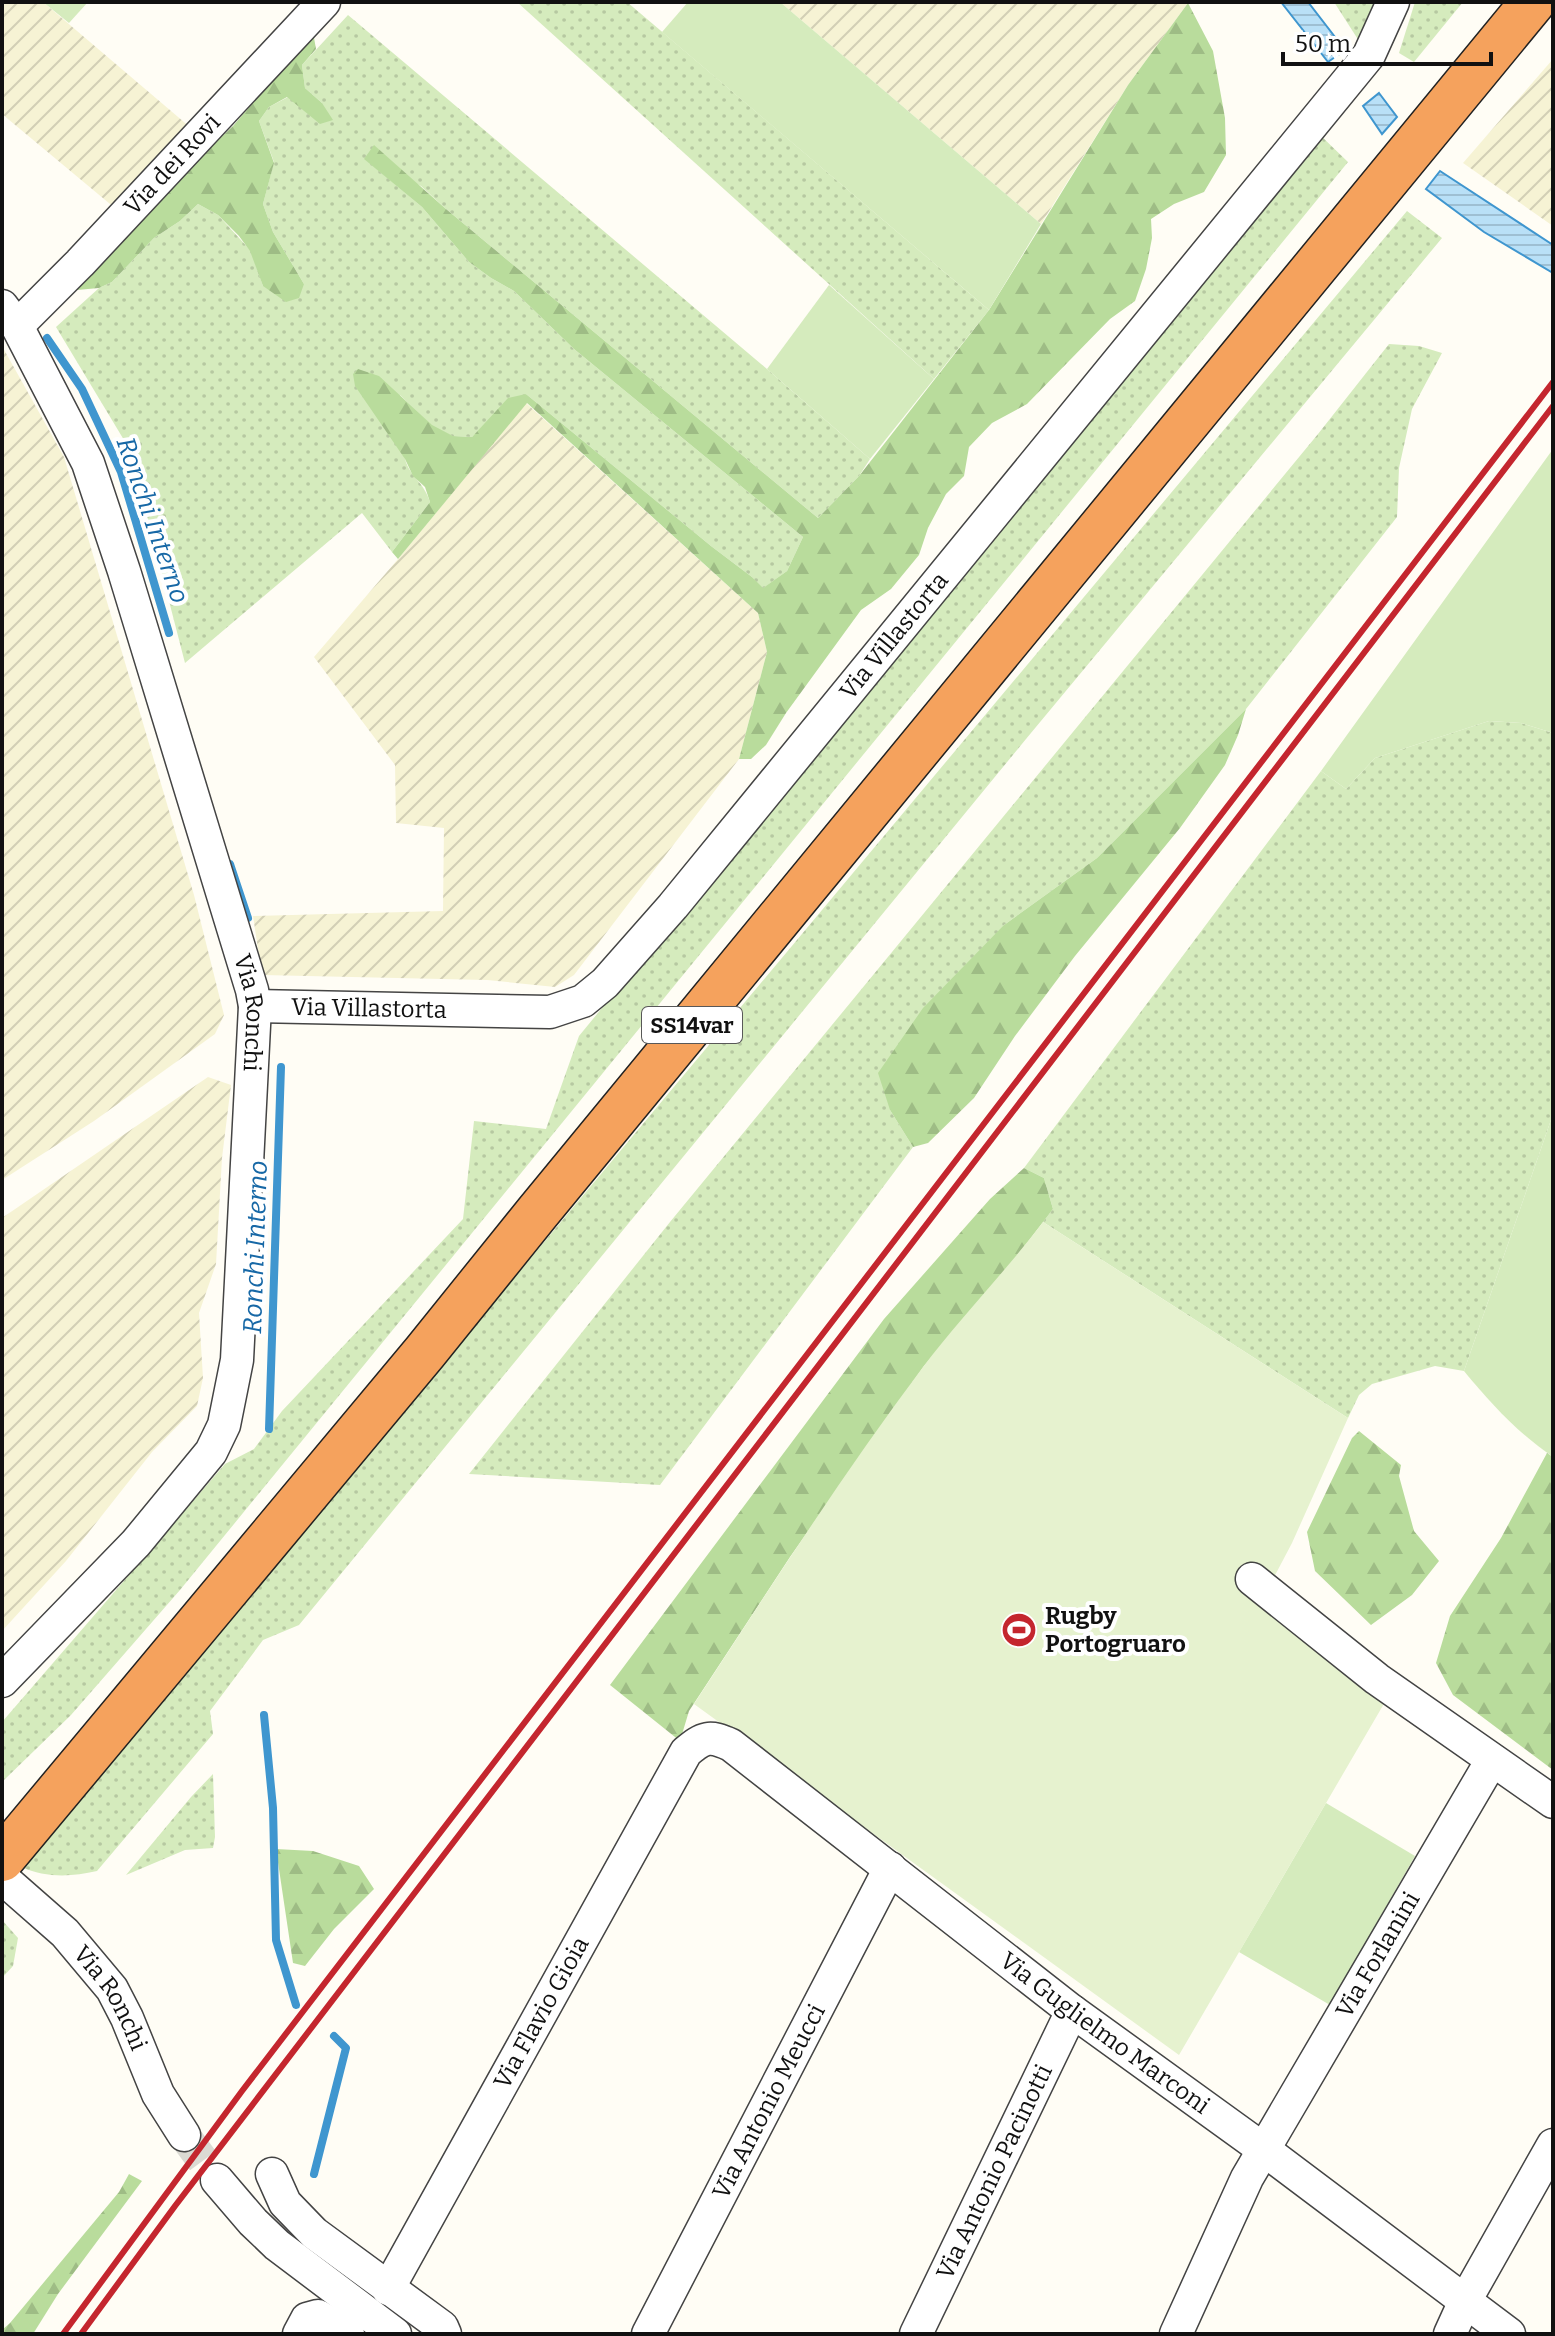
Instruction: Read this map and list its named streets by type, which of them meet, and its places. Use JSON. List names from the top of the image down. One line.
{"streets":{"highway":["SS14var"],"street":["Via dei Rovi","Via Villastorta","Via Ronchi","Via Forlanini","Via Flavio Gioia","Via Guglielmo Marconi","Via Antonio Meucci","Via Antonio Pacinotti"]},"crossings":[["Via dei Rovi","Via Ronchi"],["Via Villastorta","Via Ronchi"],["Via Ronchi","SS14var"],["Via Forlanini","Via Guglielmo Marconi"],["Via Flavio Gioia","Via Guglielmo Marconi"],["Via Guglielmo Marconi","Via Antonio Meucci"],["Via Guglielmo Marconi","Via Antonio Pacinotti"]],"water":["Ronchi Interno"],"places":{"sports":["Rugby Portogruaro"]},"scale_bar":"50 m"}
